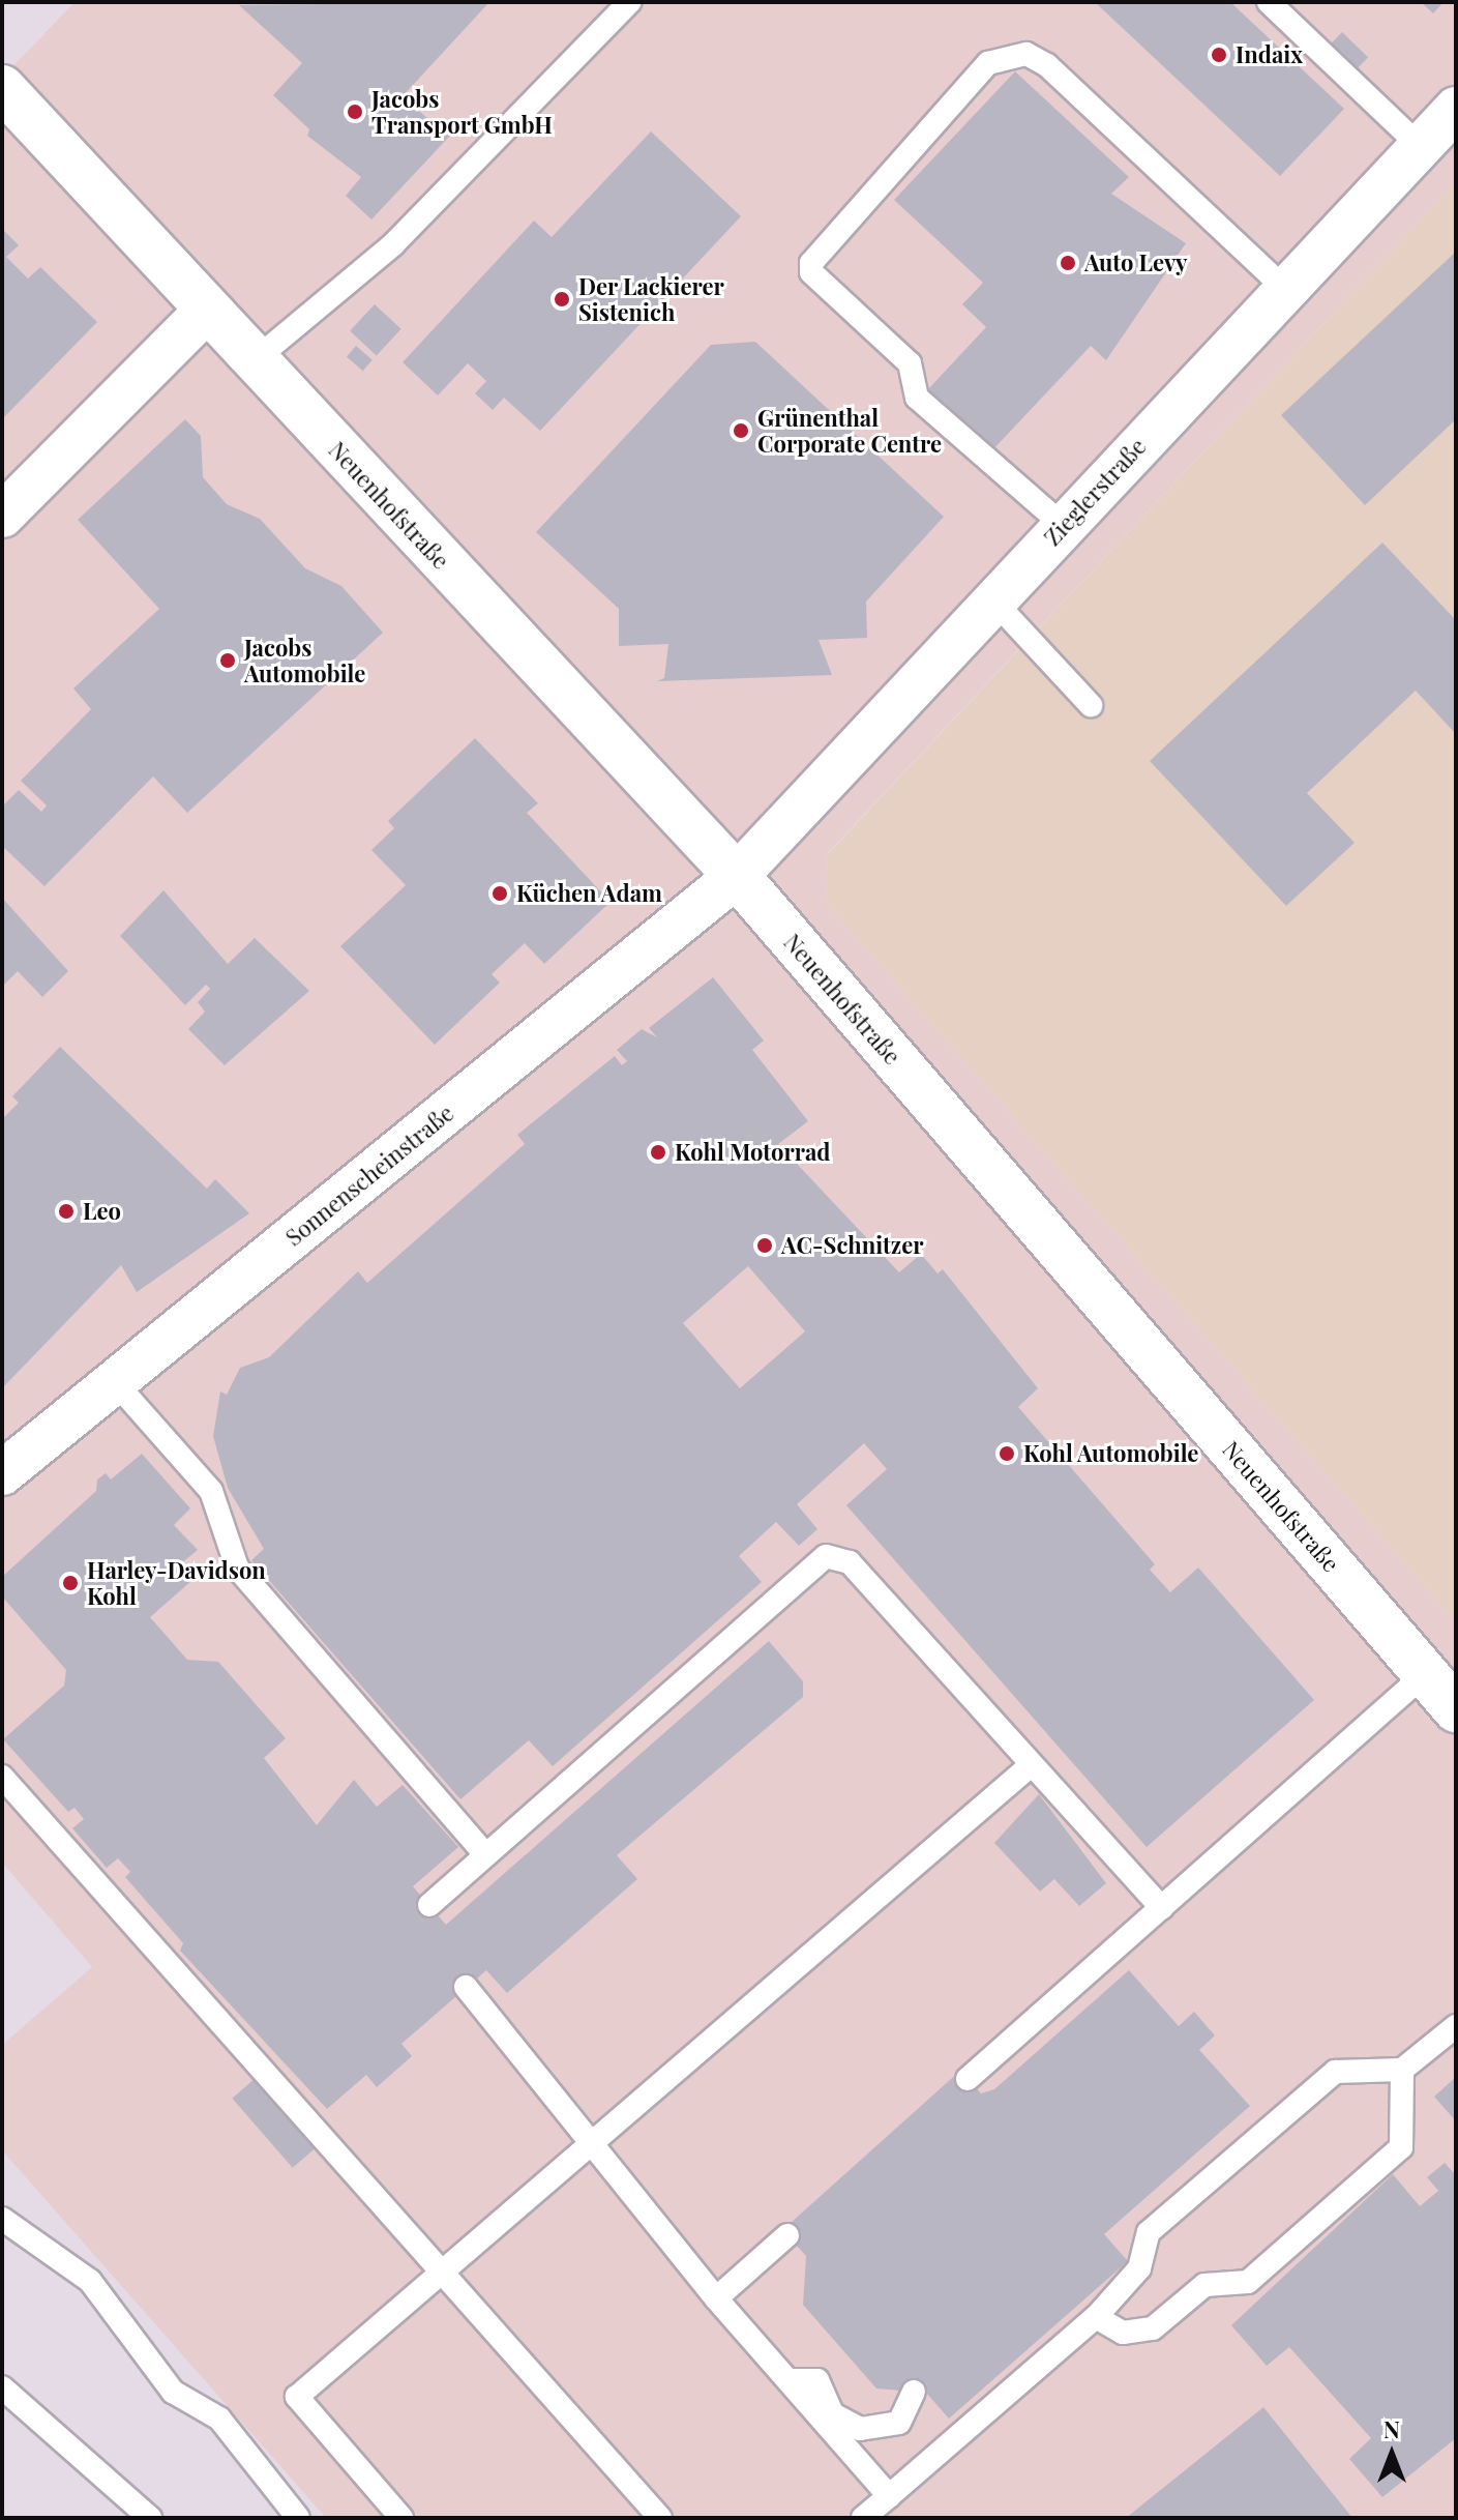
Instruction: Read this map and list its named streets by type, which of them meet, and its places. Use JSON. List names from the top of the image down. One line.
{"streets":{"street":["Zieglerstraße","Neuenhofstraße","Sonnenscheinstraße"]},"crossings":[["Zieglerstraße","Neuenhofstraße"],["Zieglerstraße","Sonnenscheinstraße"],["Neuenhofstraße","Sonnenscheinstraße"]],"places":["Indaix","Jacobs Transport GmbH","Auto Levy","Der Lackierer Sistenich","Grünenthal Corporate Centre","Jacobs Automobile","Küchen Adam","Kohl Motorrad","Leo","AC-Schnitzer","Kohl Automobile","Harley-Davidson Kohl"],"north":"top"}
